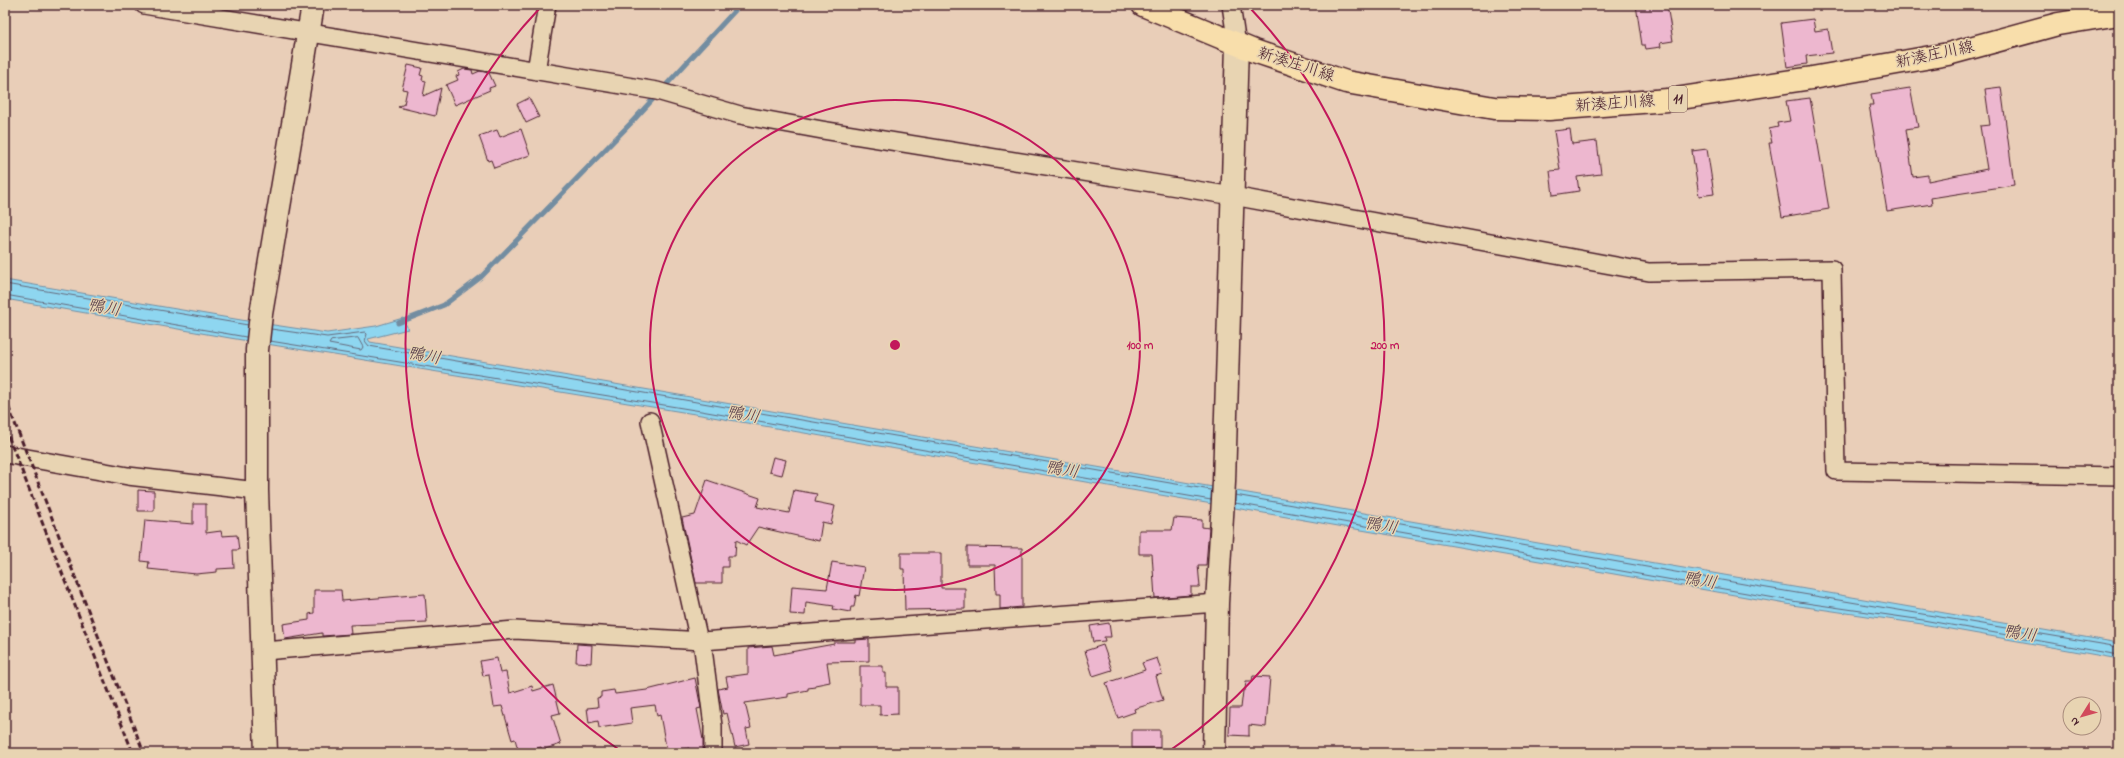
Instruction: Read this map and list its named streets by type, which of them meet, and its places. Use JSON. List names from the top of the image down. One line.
{"streets":{"main road":["新湊庄川線","11"]},"water":["鴨川"],"north":"bottom left","rings":["100 m","200 m"]}
